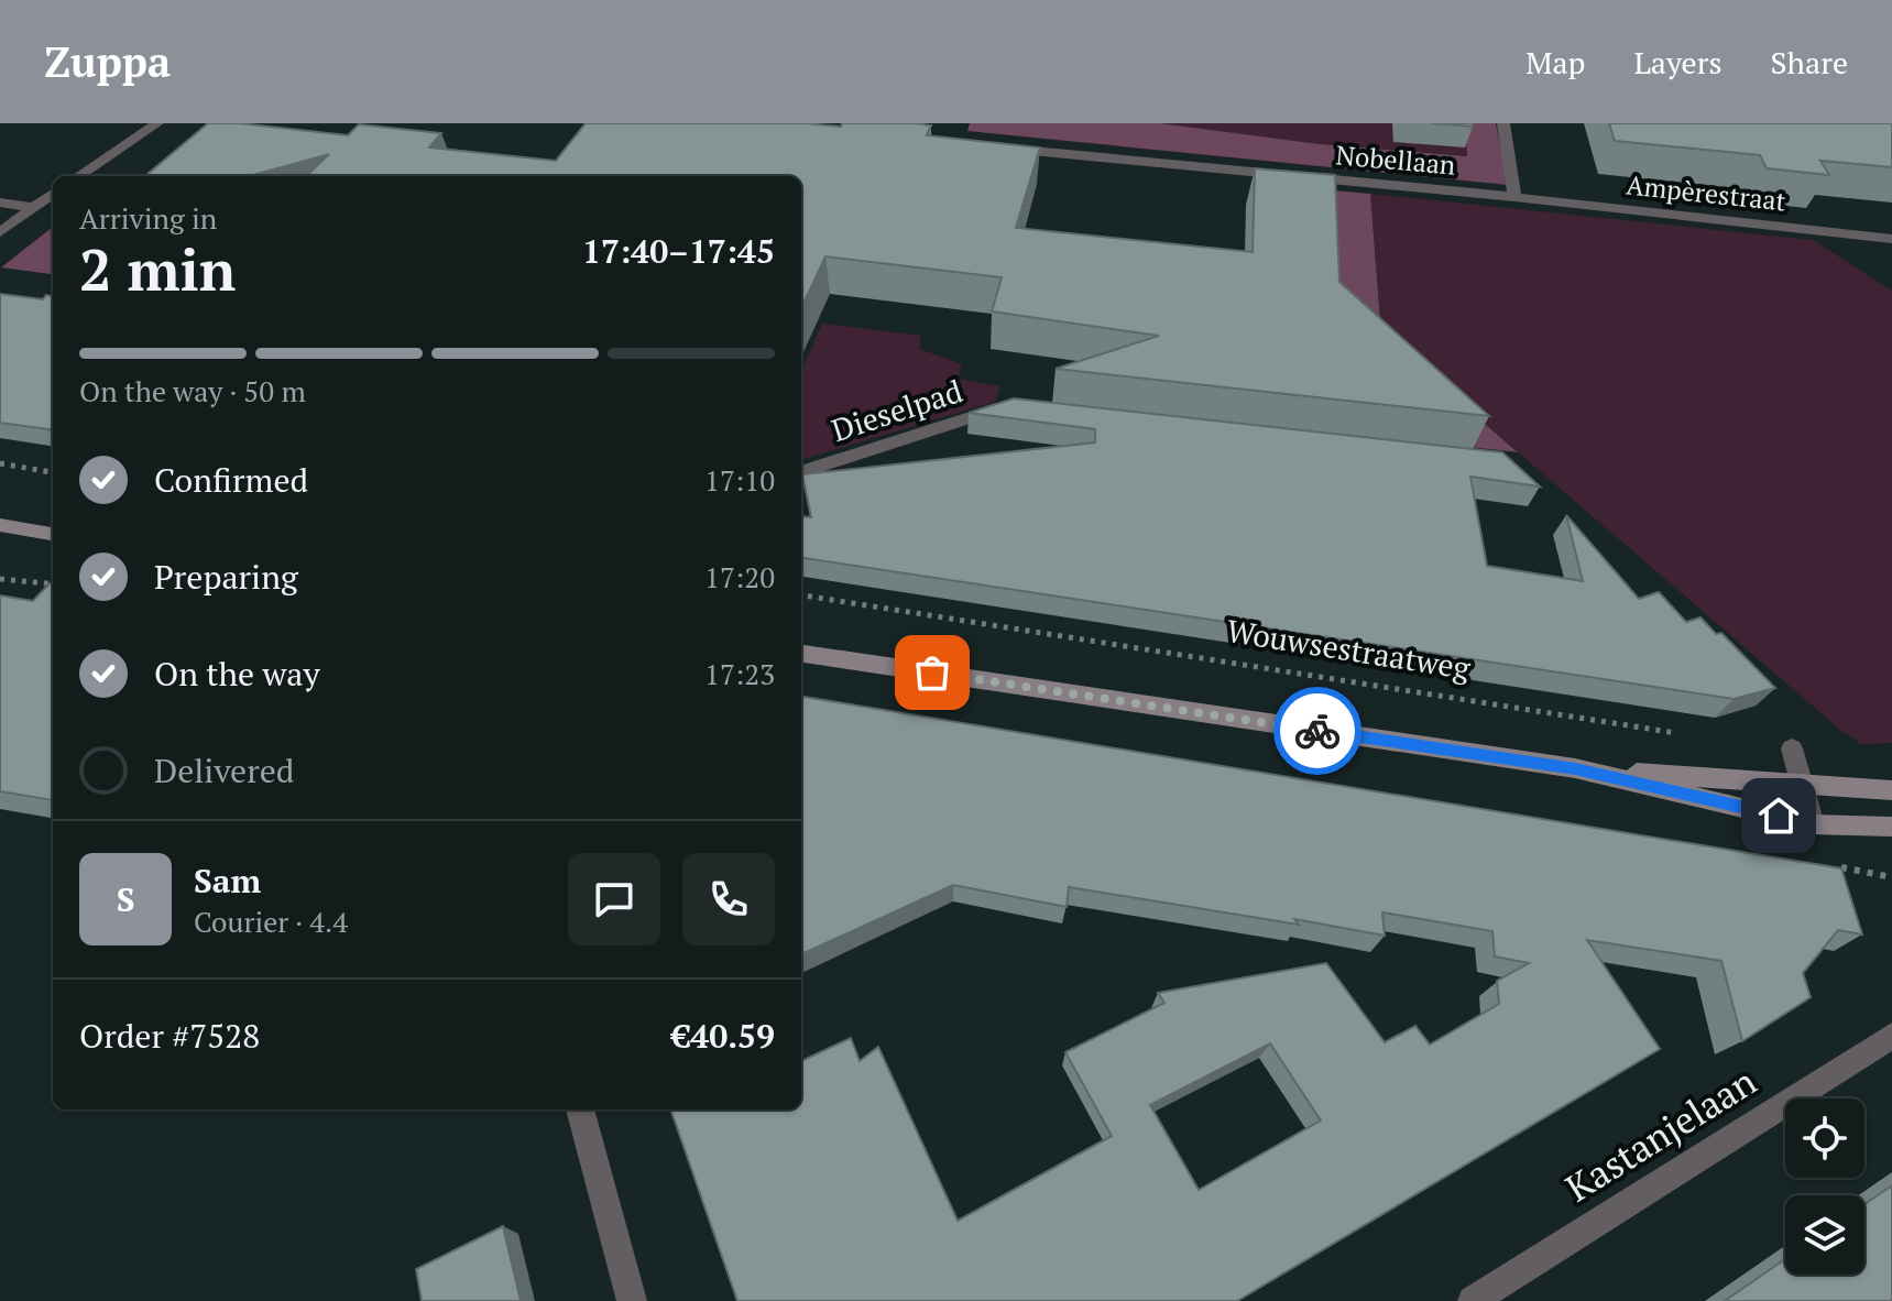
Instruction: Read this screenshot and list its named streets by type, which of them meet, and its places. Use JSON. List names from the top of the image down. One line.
{"streets":{"street":["Nobellaan","Ampèrestraat","Dieselpad","Kastanjelaan"],"path":["Wouwsestraatweg"]},"crossings":[["Nobellaan","Ampèrestraat"]],"page":{"header":"Zuppa","nav":["Map","Layers","Share"],"heading":["2 min","Arriving in","17:40–17:45"],"panel":["Sam","Courier · 4.4","Order #7528","€40.59"],"bar":"On the way · 50 m","list":[["Confirmed","17:10"],["Preparing","17:20"],["On the way","17:23"],"Delivered"],"round":"S"}}
